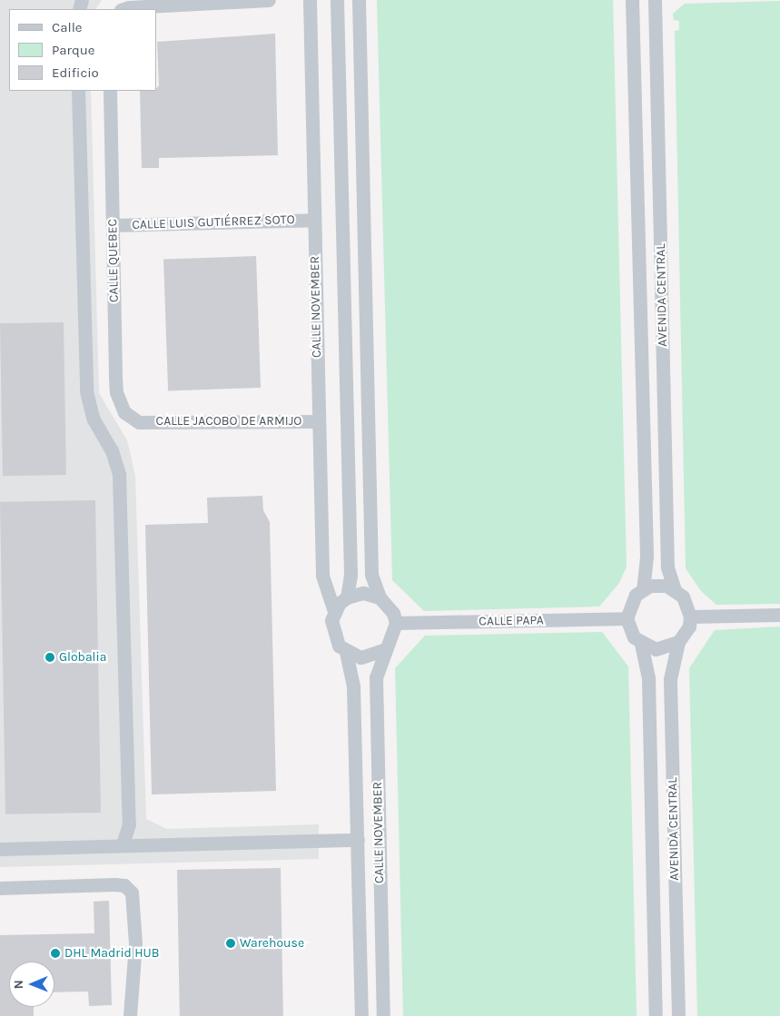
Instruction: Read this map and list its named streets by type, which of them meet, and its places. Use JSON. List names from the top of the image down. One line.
{"streets":{"street":["CALLE LUIS GUTIÉRREZ SOTO","CALLE QUEBEC","AVENIDA CENTRAL","CALLE NOVEMBER","CALLE JACOBO DE ARMIJO","CALLE PAPA"]},"crossings":[["CALLE LUIS GUTIÉRREZ SOTO","CALLE QUEBEC"],["CALLE LUIS GUTIÉRREZ SOTO","CALLE NOVEMBER"],["CALLE QUEBEC","CALLE JACOBO DE ARMIJO"],["AVENIDA CENTRAL","CALLE PAPA"],["CALLE NOVEMBER","CALLE JACOBO DE ARMIJO"],["CALLE NOVEMBER","CALLE PAPA"]],"places":["Globalia","Warehouse","DHL Madrid HUB"],"legend":["Calle","Parque","Edificio"],"north":"left"}
